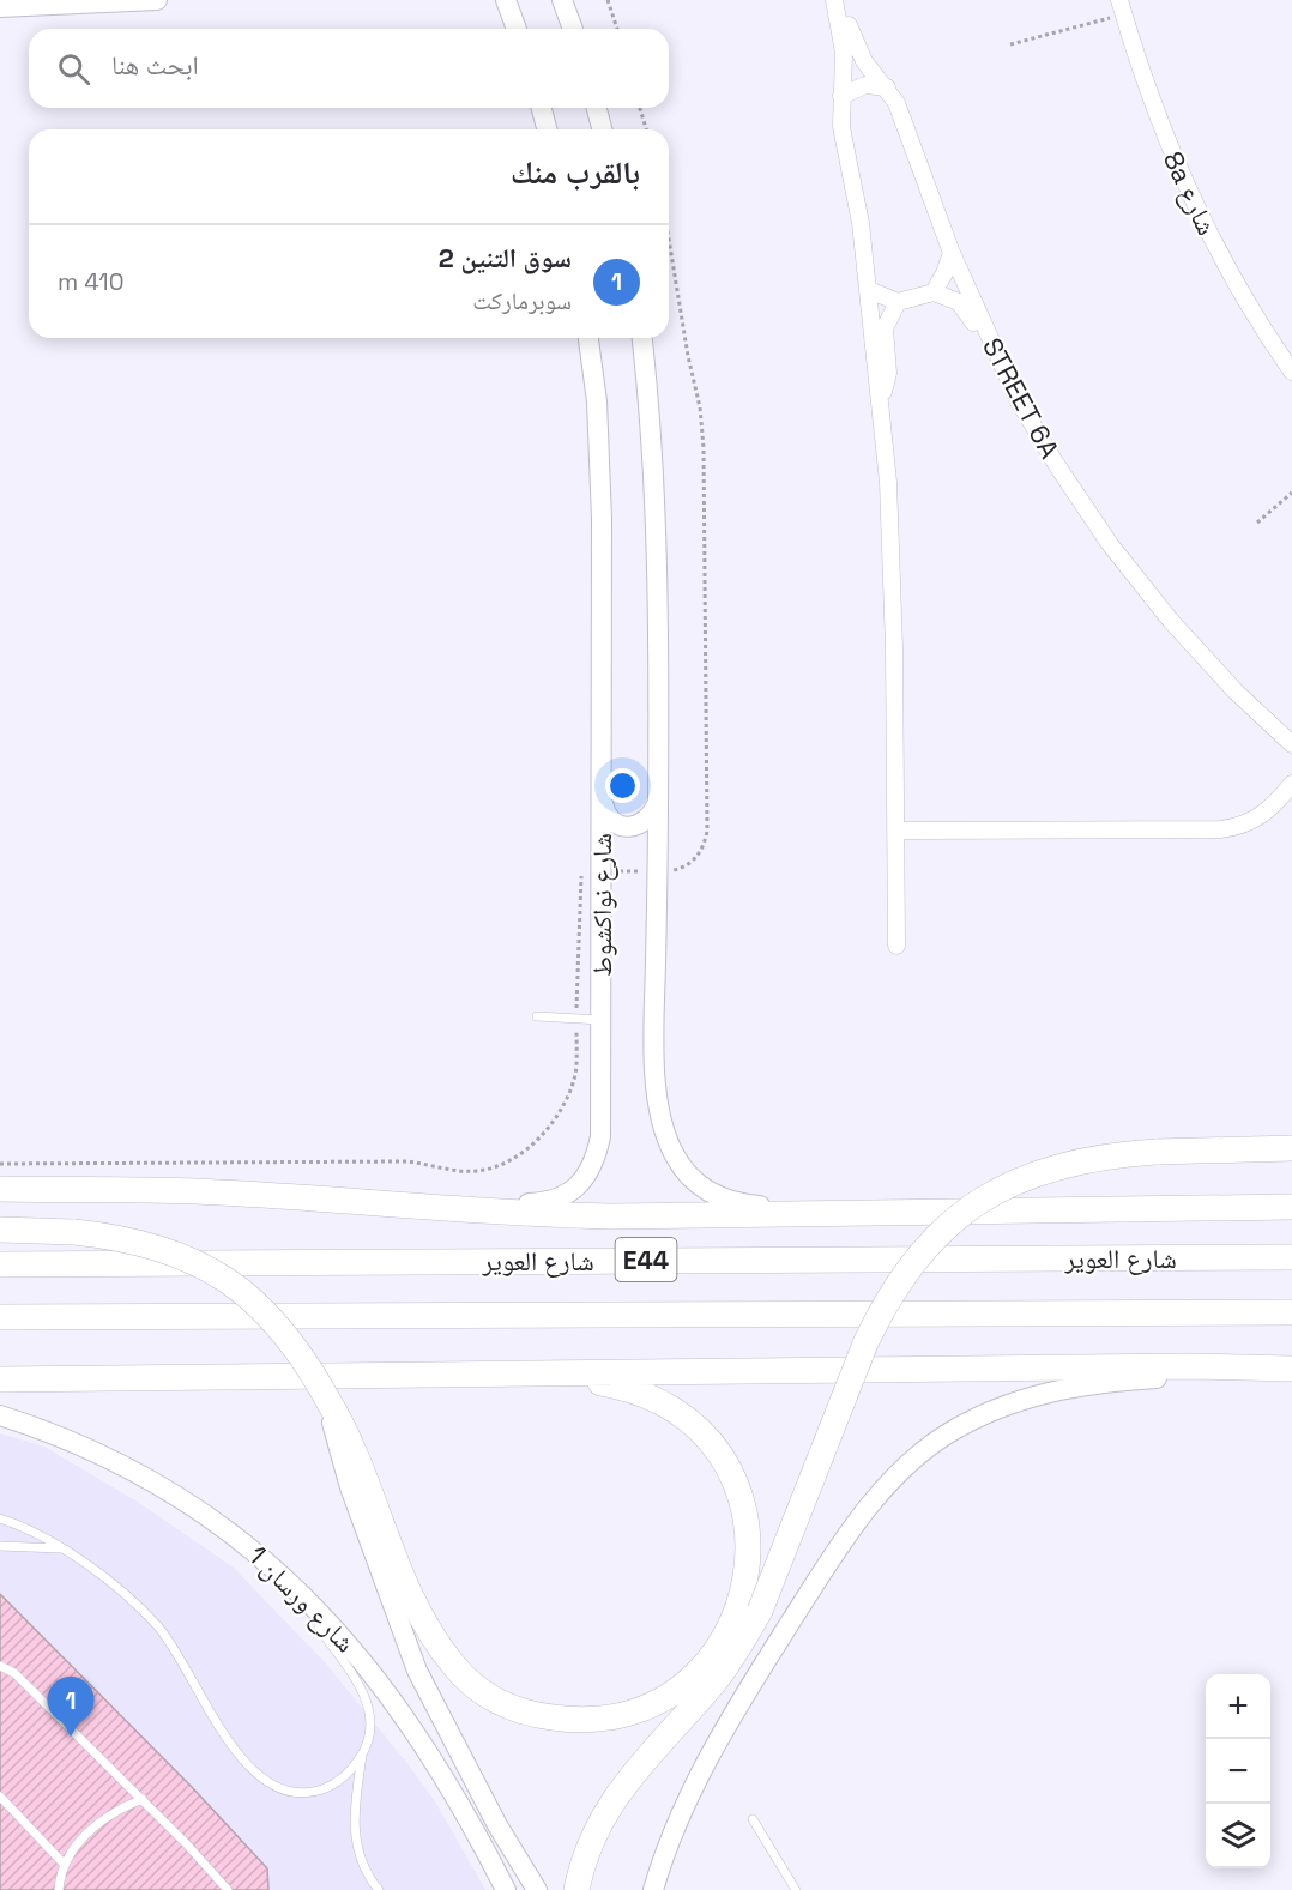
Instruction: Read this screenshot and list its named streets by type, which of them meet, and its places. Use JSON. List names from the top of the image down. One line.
{"streets":{"main road":["شارع العوير","E44"],"street":["8a شارع","STREET 6A","شارع نواكشوط","شارع ورسان 1"]},"page":{"search":"ابحث هنا","heading":"بالقرب منك","list":[{"mark":"1","name":"سوق التنين 2","note":"سوبرماركت","value":"410 m"}],"map_buttons":["+","−"],"pins":"1"}}
